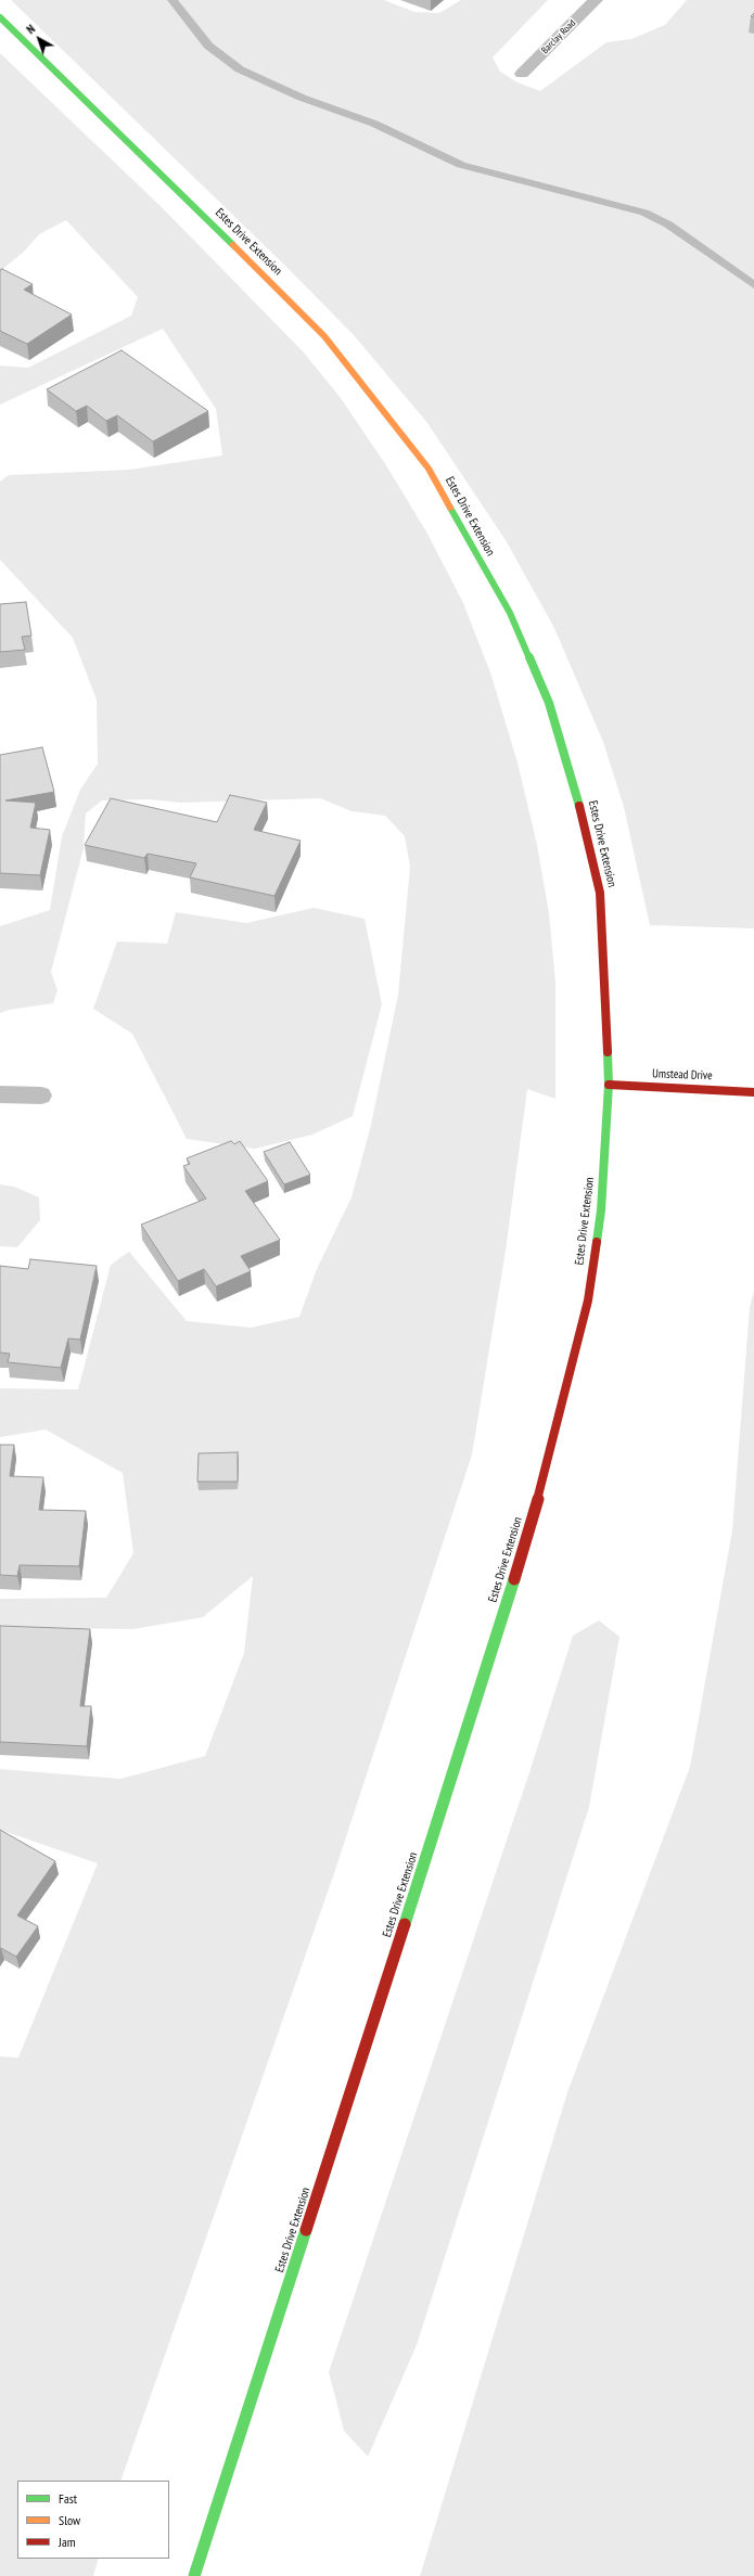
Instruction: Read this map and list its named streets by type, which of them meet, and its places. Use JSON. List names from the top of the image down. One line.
{"streets":{"main road":["Estes Drive Extension","Umstead Drive"],"street":["Barclay Road"]},"crossings":[["Estes Drive Extension","Umstead Drive"]],"legend":["Fast","Slow","Jam"],"north":"top left"}
